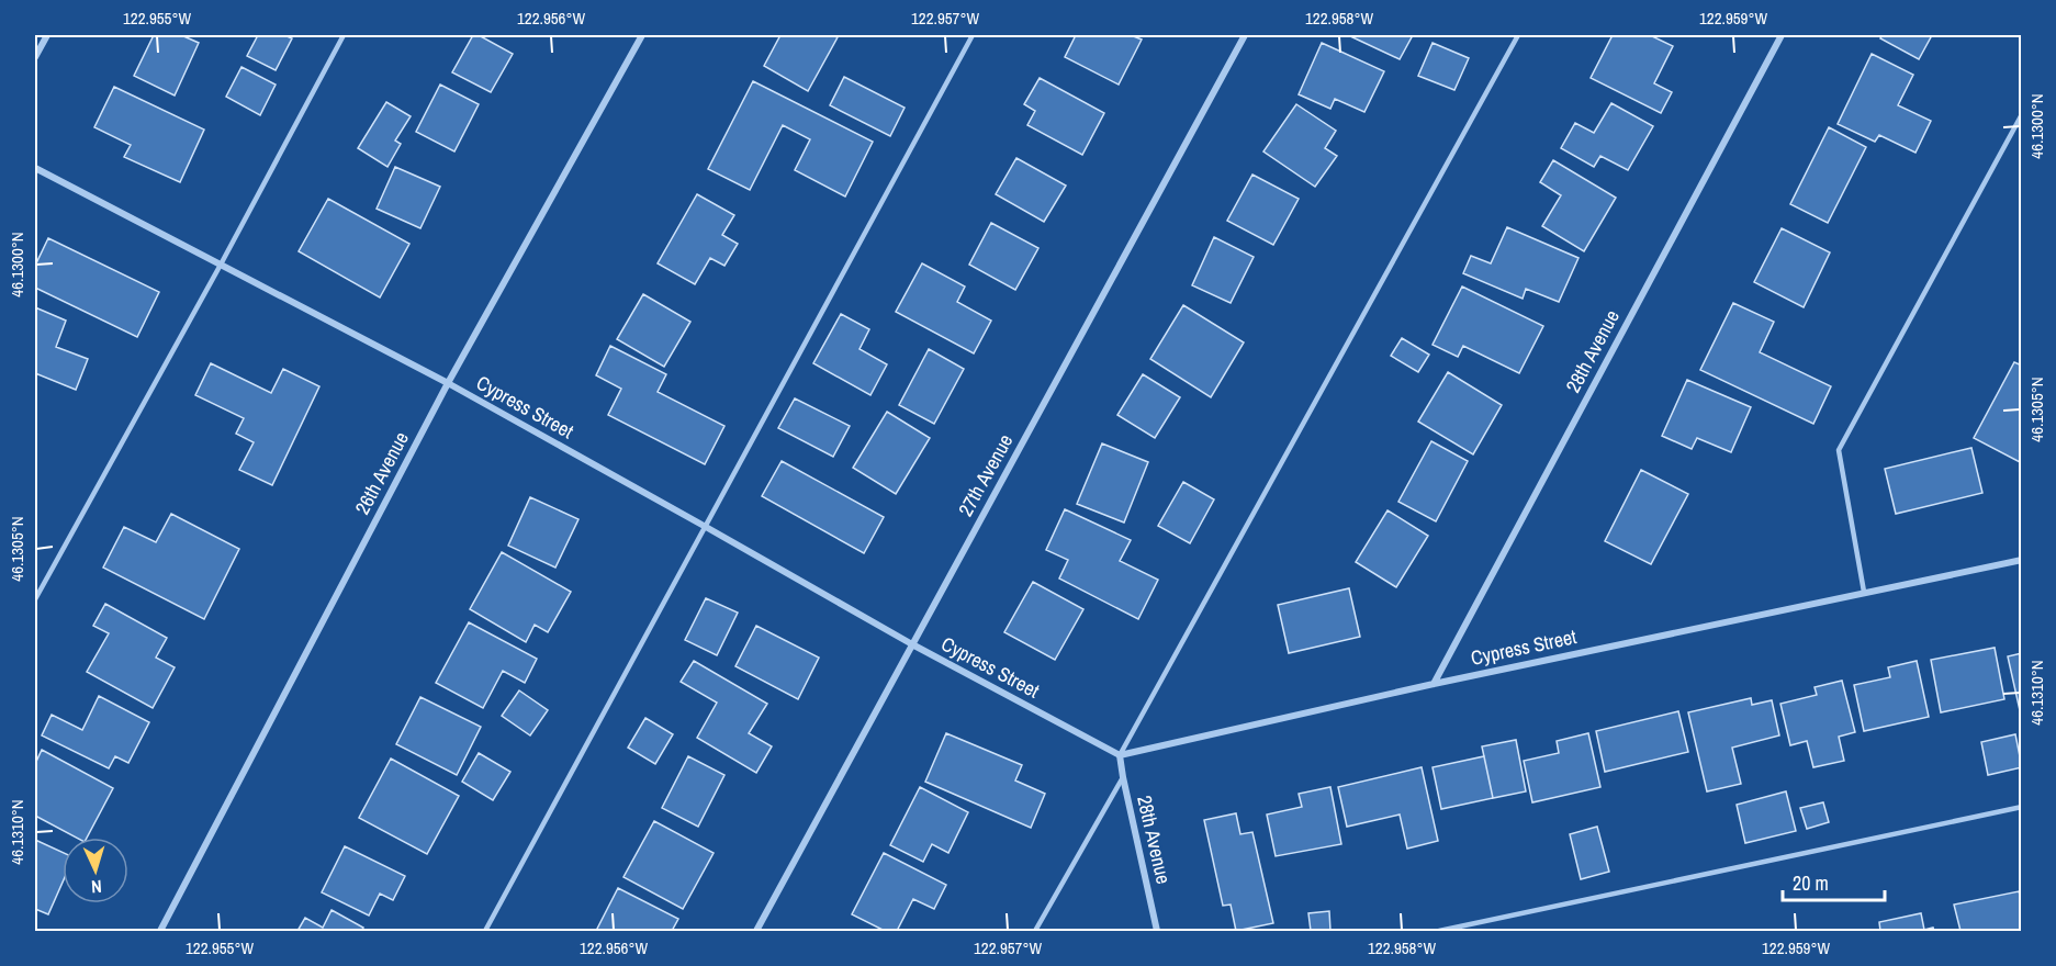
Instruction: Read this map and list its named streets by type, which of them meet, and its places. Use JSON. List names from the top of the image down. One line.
{"streets":{"street":["28th Avenue","Cypress Street","26th Avenue","27th Avenue"]},"crossings":[["28th Avenue","Cypress Street"],["Cypress Street","26th Avenue"],["Cypress Street","27th Avenue"]],"scale_bar":"20 m","north":"bottom","coordinates":["122.955°W","122.956°W","122.957°W","122.958°W","122.959°W","46.1300°N","46.1305°N","46.1310°N"]}
